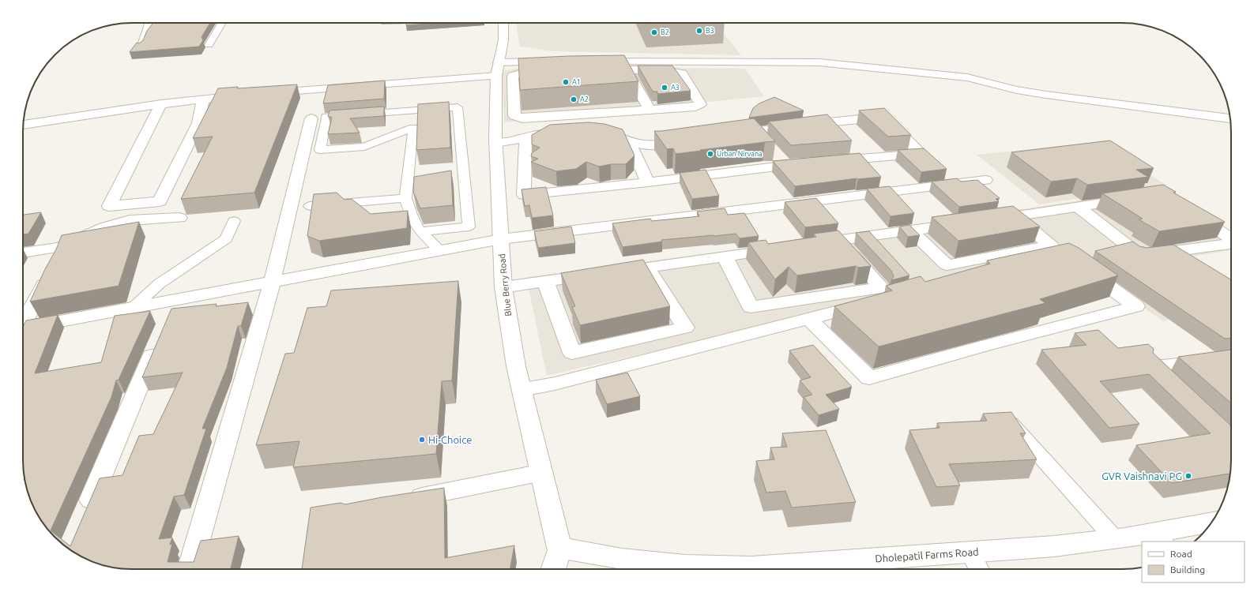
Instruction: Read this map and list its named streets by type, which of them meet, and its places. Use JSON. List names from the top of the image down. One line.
{"streets":{"street":["Blue Berry Road","Dholepatil Farms Road"]},"crossings":[["Blue Berry Road","Dholepatil Farms Road"]],"places":["B3","B2","A1","A3","A2","Urban Nirvana","Hi-Choice","GVR Vaishnavi PG"],"legend":["Road","Building"]}
